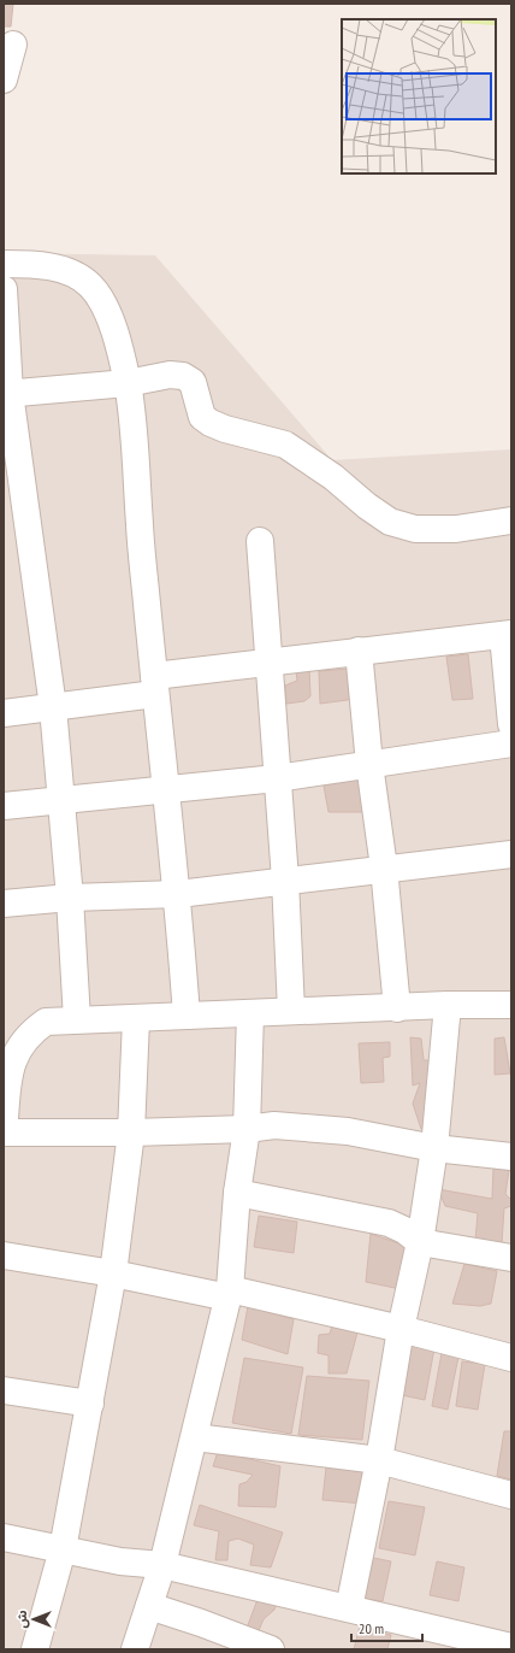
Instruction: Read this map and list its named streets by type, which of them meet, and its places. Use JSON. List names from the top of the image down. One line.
{"scale_bar":"20 m","north":"left"}
